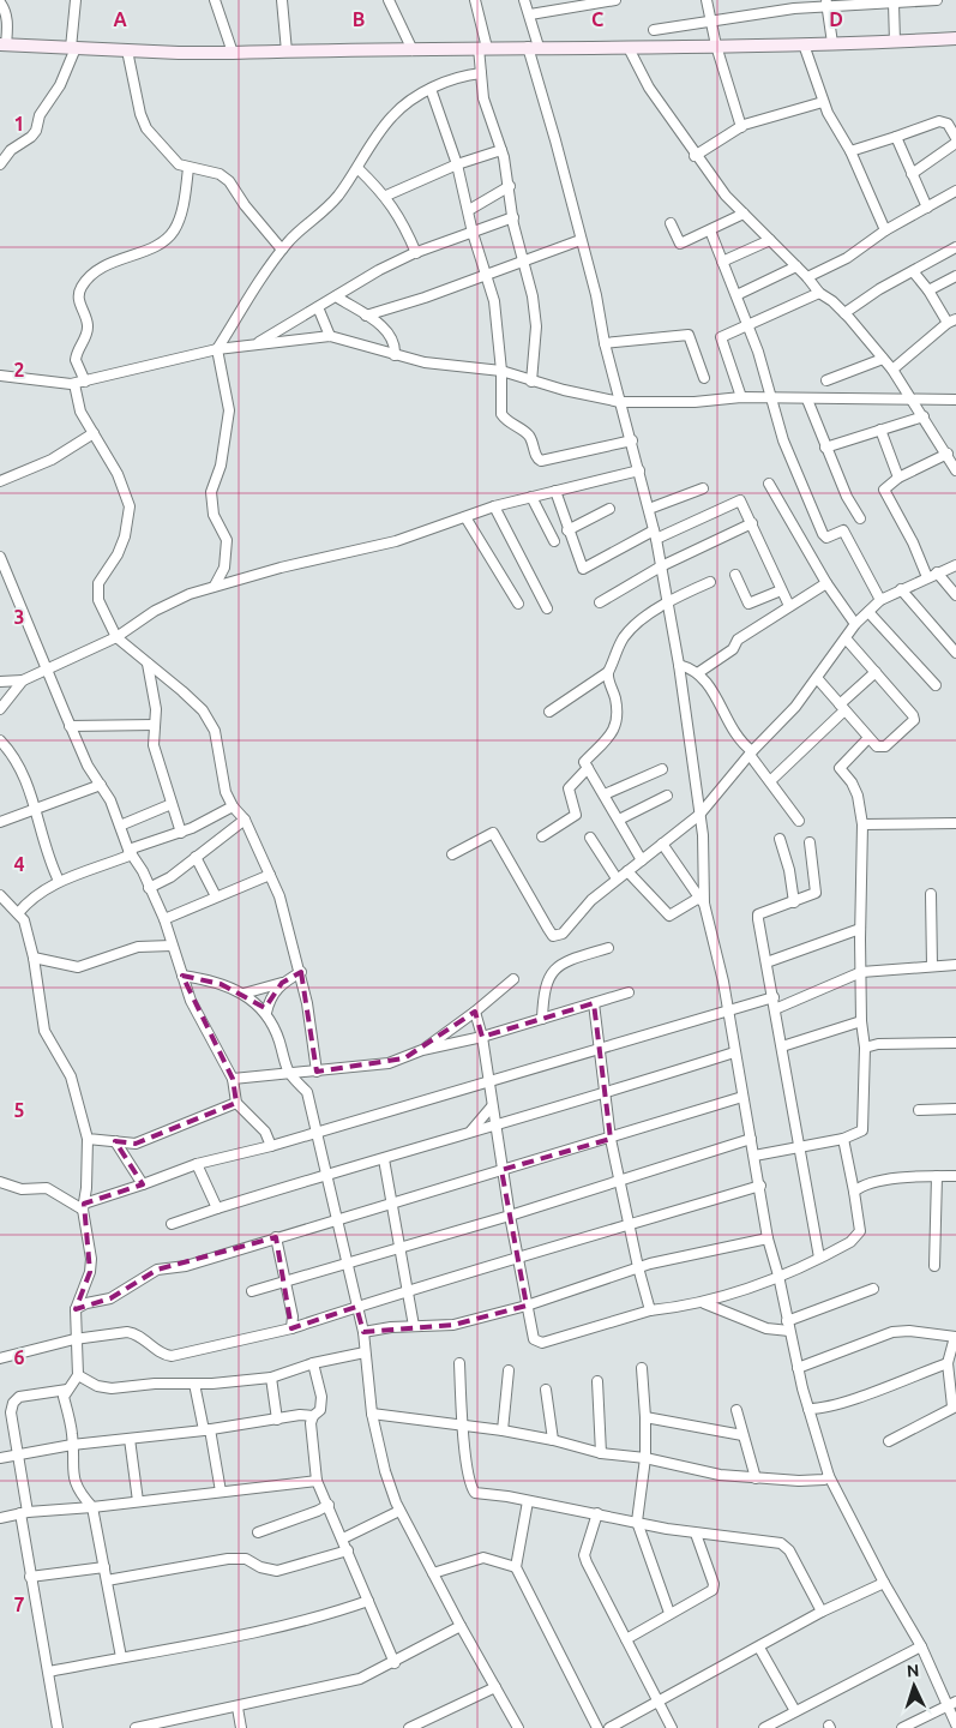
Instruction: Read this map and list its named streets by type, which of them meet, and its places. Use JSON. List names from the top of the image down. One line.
{"north":"top","grid":{"columns":["A","B","C","D"],"rows":["1","2","3","4","5","6","7"]}}
